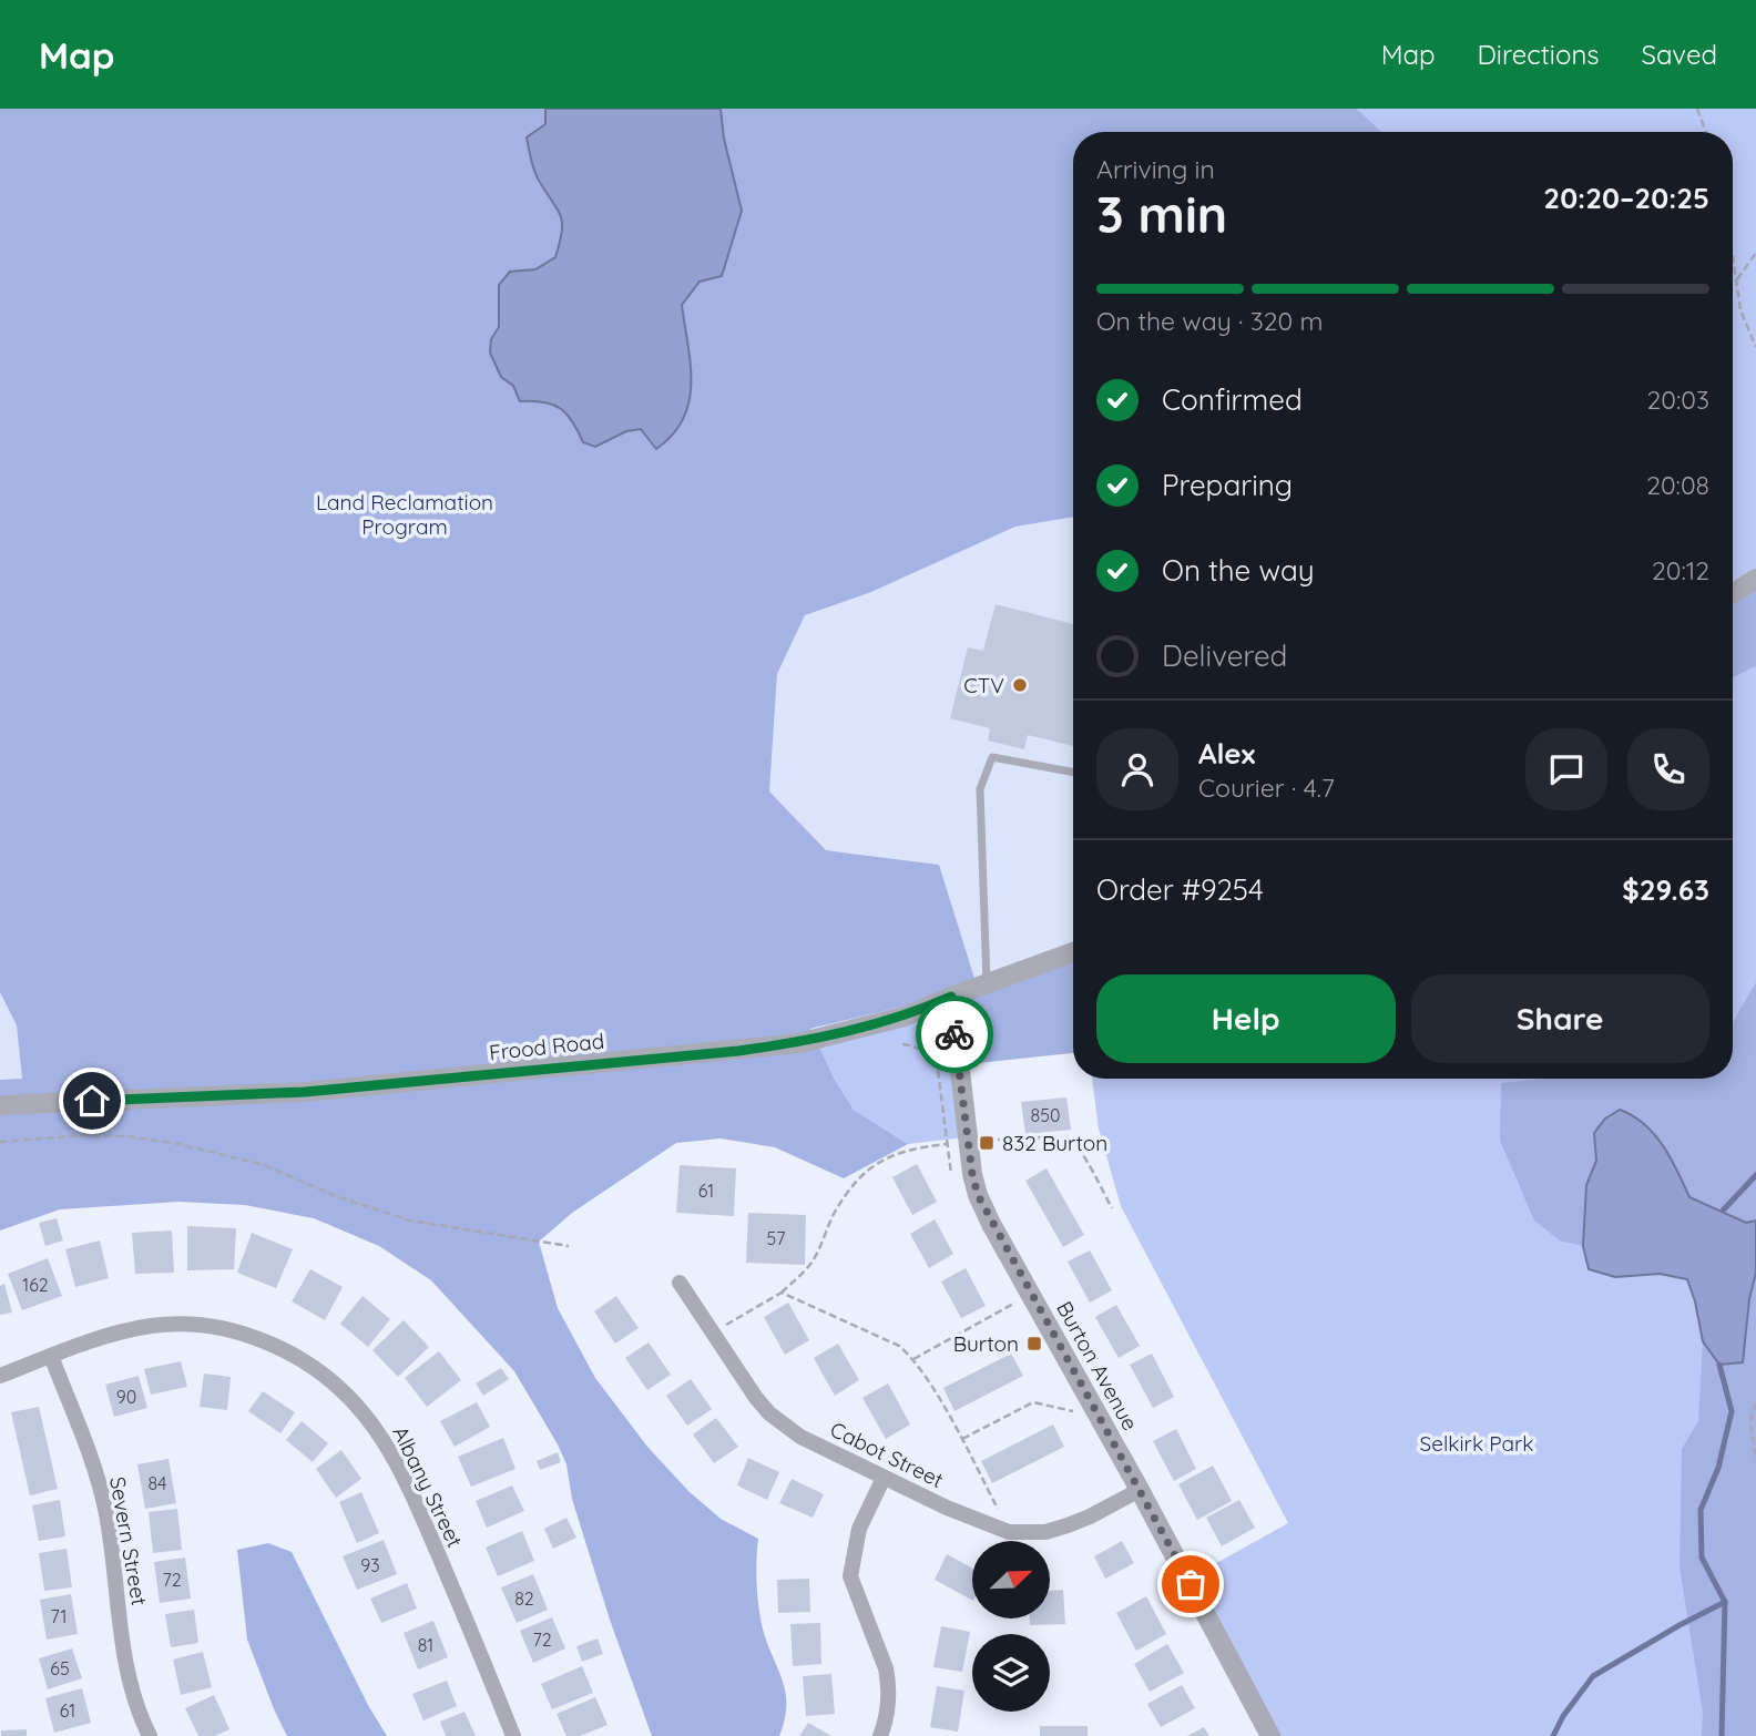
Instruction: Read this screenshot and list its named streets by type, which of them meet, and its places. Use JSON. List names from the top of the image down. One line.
{"streets":{"street":["Frood Road","Burton Avenue","Cabot Street","Albany Street","Severn Street"]},"crossings":[["Frood Road","Burton Avenue"],["Burton Avenue","Cabot Street"],["Albany Street","Severn Street"]],"parks":["Land Reclamation Program","Selkirk Park"],"places":{"other":["CTV"],"transit":["832 Burton","Burton"]},"house_numbers":["850","61","57","162","90","84","93","72","82","71","72","81","65","61"],"north":"top right","page":{"header":"Map","nav":["Map","Directions","Saved"],"heading":["3 min","Arriving in","20:20–20:25"],"panel":["Alex","Courier · 4.7","Order #9254","$29.63"],"bar":"On the way · 320 m","list":[["Confirmed","20:03"],["Preparing","20:08"],["On the way","20:12"],"Delivered"],"buttons":["Help","Share"]}}
